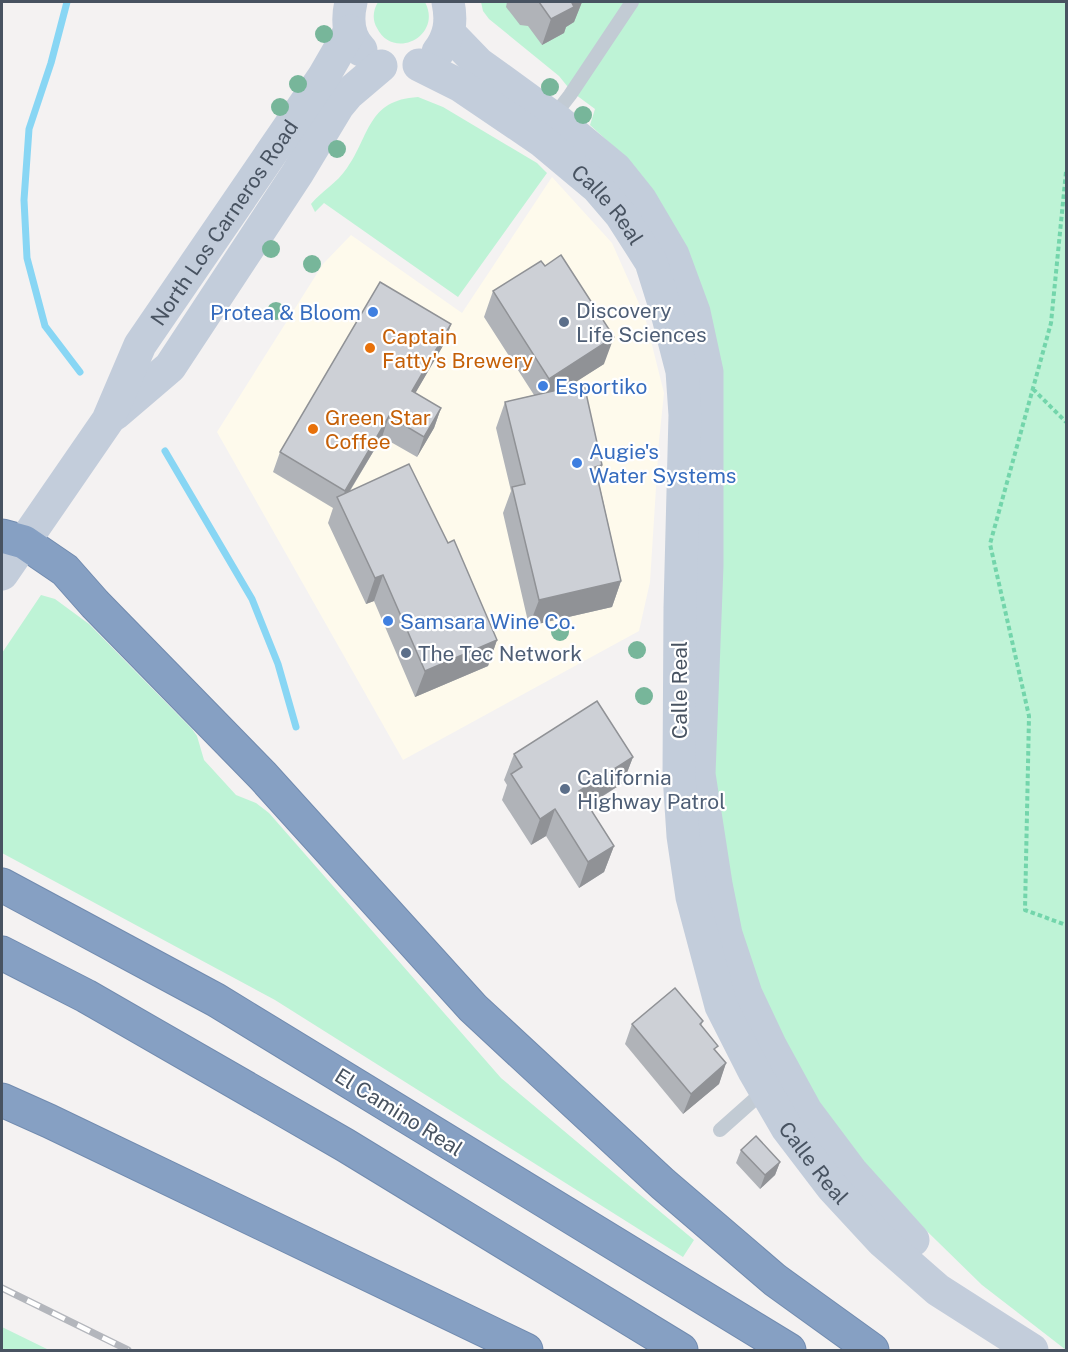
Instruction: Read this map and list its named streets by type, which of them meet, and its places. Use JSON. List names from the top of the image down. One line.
{"streets":{"highway":["El Camino Real"],"main road":["Calle Real","North Los Carneros Road"]},"places":["Protea & Bloom","Discovery Life Sciences","Captain Fatty's Brewery","Esportiko","Green Star Coffee","Augie's Water Systems","Samsara Wine Co.","The Tec Network","California Highway Patrol"]}
